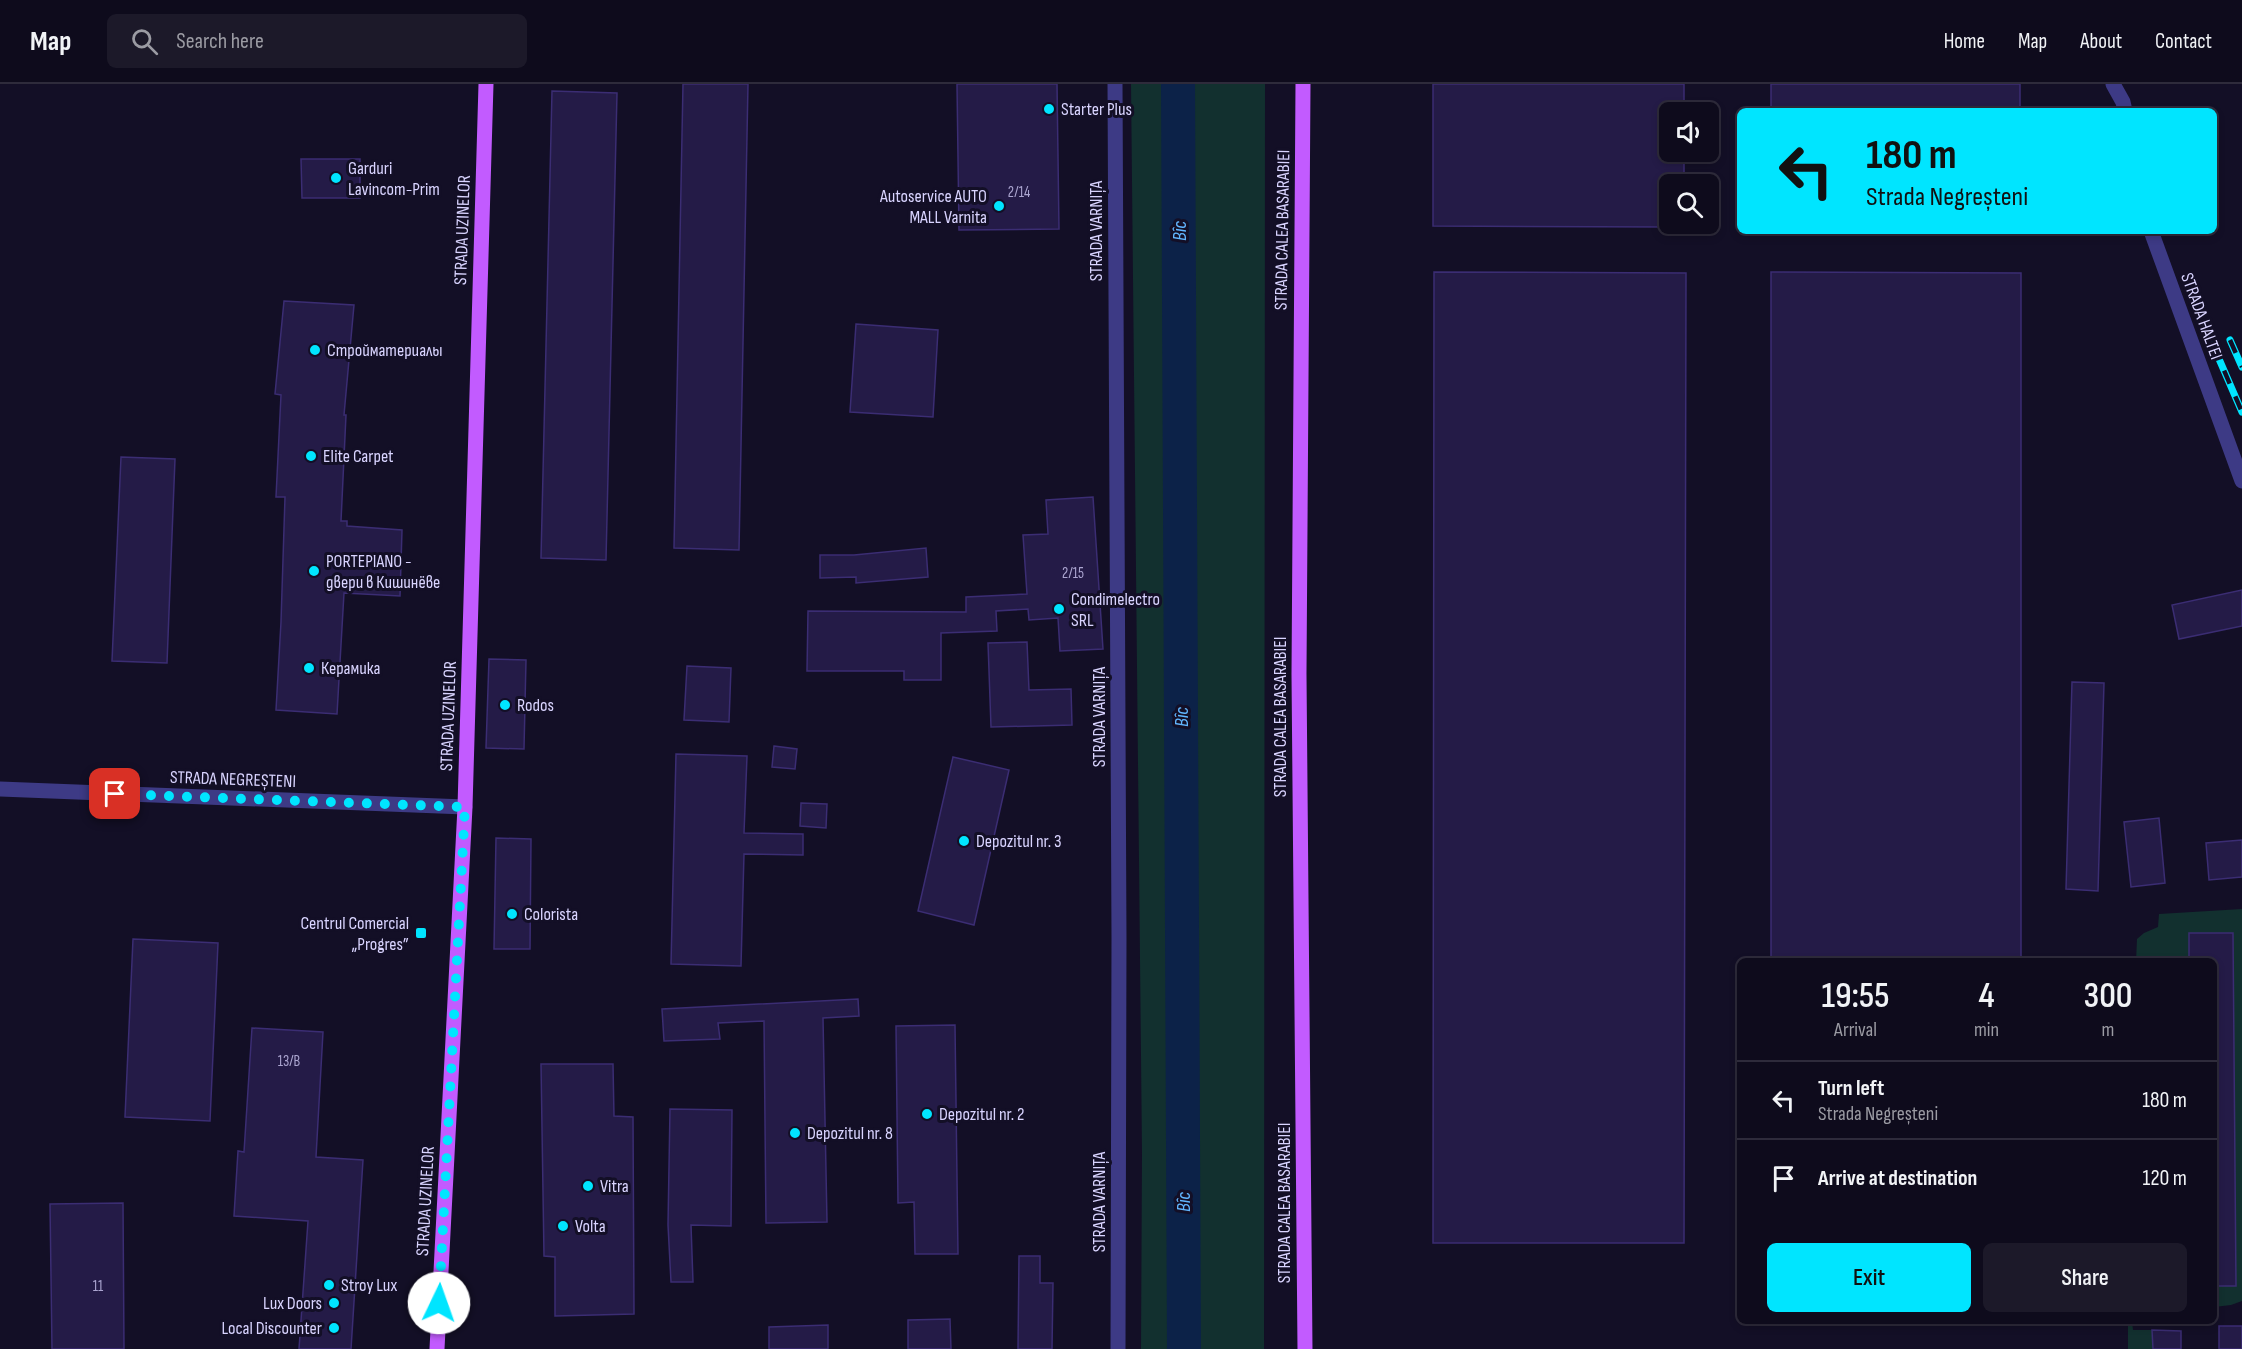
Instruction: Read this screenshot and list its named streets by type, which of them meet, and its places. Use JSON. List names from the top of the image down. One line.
{"streets":{"main road":["STRADA UZINELOR","STRADA CALEA BASARABIEI"],"street":["STRADA VARNIȚA","STRADA HALTEI","STRADA NEGREȘTENI"]},"crossings":[["STRADA UZINELOR","STRADA NEGREȘTENI"]],"water":["Bîc"],"places":{"other":["Starter Plus","Garduri Lavincom-Prim","Autoservice AUTO MALL Varnita","Стройматериалы","Elite Carpet","PORTEPIANO - двери в Кишинёве","Condimelectro SRL","Керамика","Rodos","Depozitul nr. 3","Colorista","Depozitul nr. 2","Depozitul nr. 8","Vitra","Volta","Stroy Lux","Lux Doors","Local Discounter"],"transit":["Centrul Comercial „Progres”"]},"house_numbers":["2/14","2/15","13/B","11"],"page":{"header":"Map","search":"Search here","nav":["Home","Map","About","Contact"],"turn":["180 m","Strada Negreșteni"],"eta":["19:55","Arrival","4","min","300","m"],"list":[{"name":"Turn left","note":"Strada Negreșteni","value":"180 m"},{"name":"Arrive at destination","value":"120 m"}],"buttons":["Exit","Share"]}}
